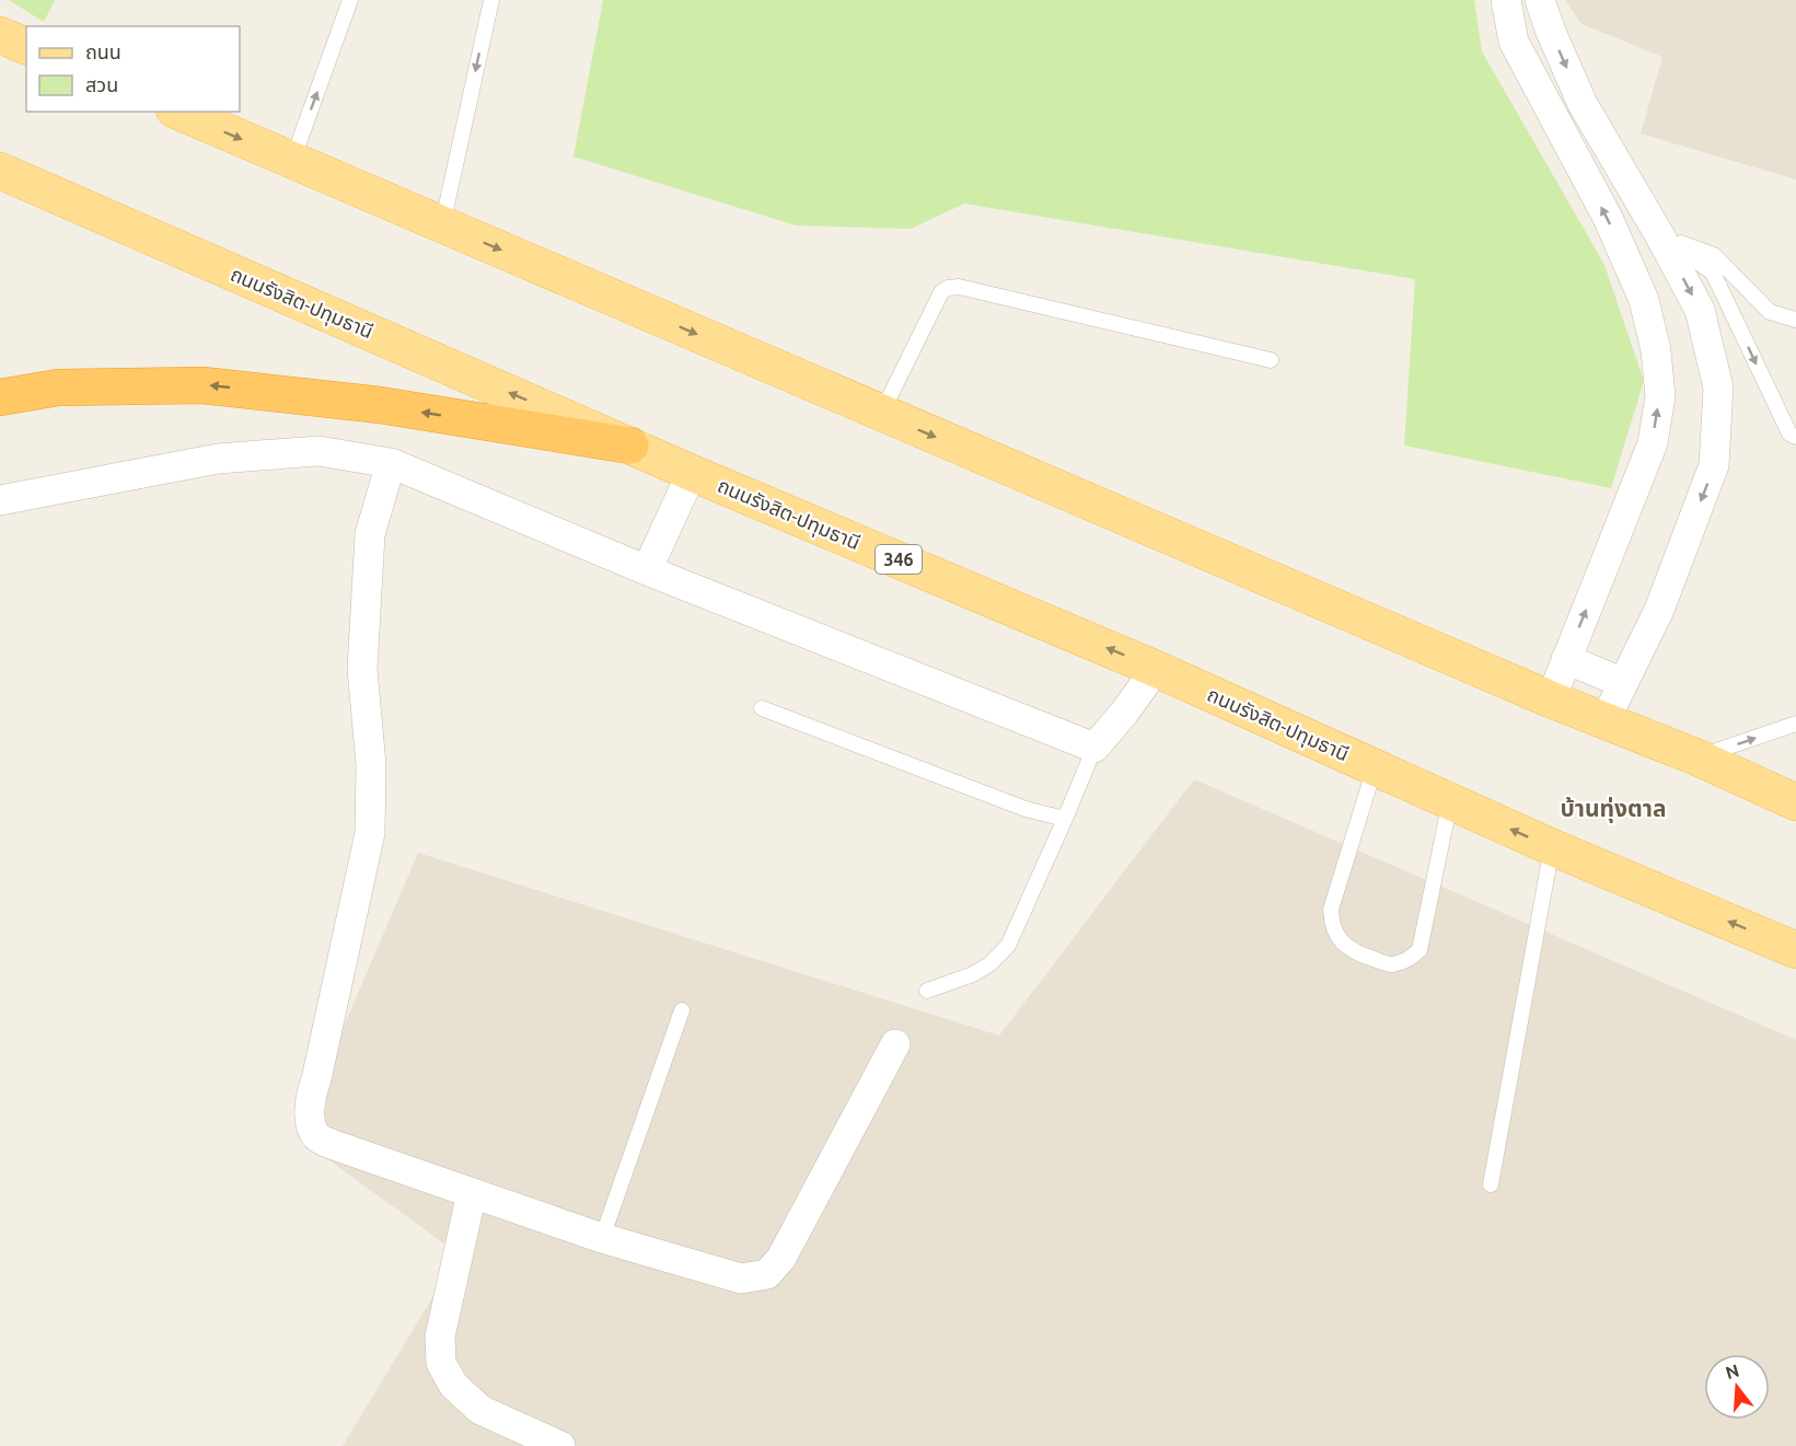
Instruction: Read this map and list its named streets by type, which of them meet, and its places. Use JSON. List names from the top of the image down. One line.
{"streets":{"main road":["ถนนรังสิต-ปทุมธานี","346"]},"districts":["บ้านทุ่งตาล"],"legend":["ถนน","สวน"],"north":"top"}
